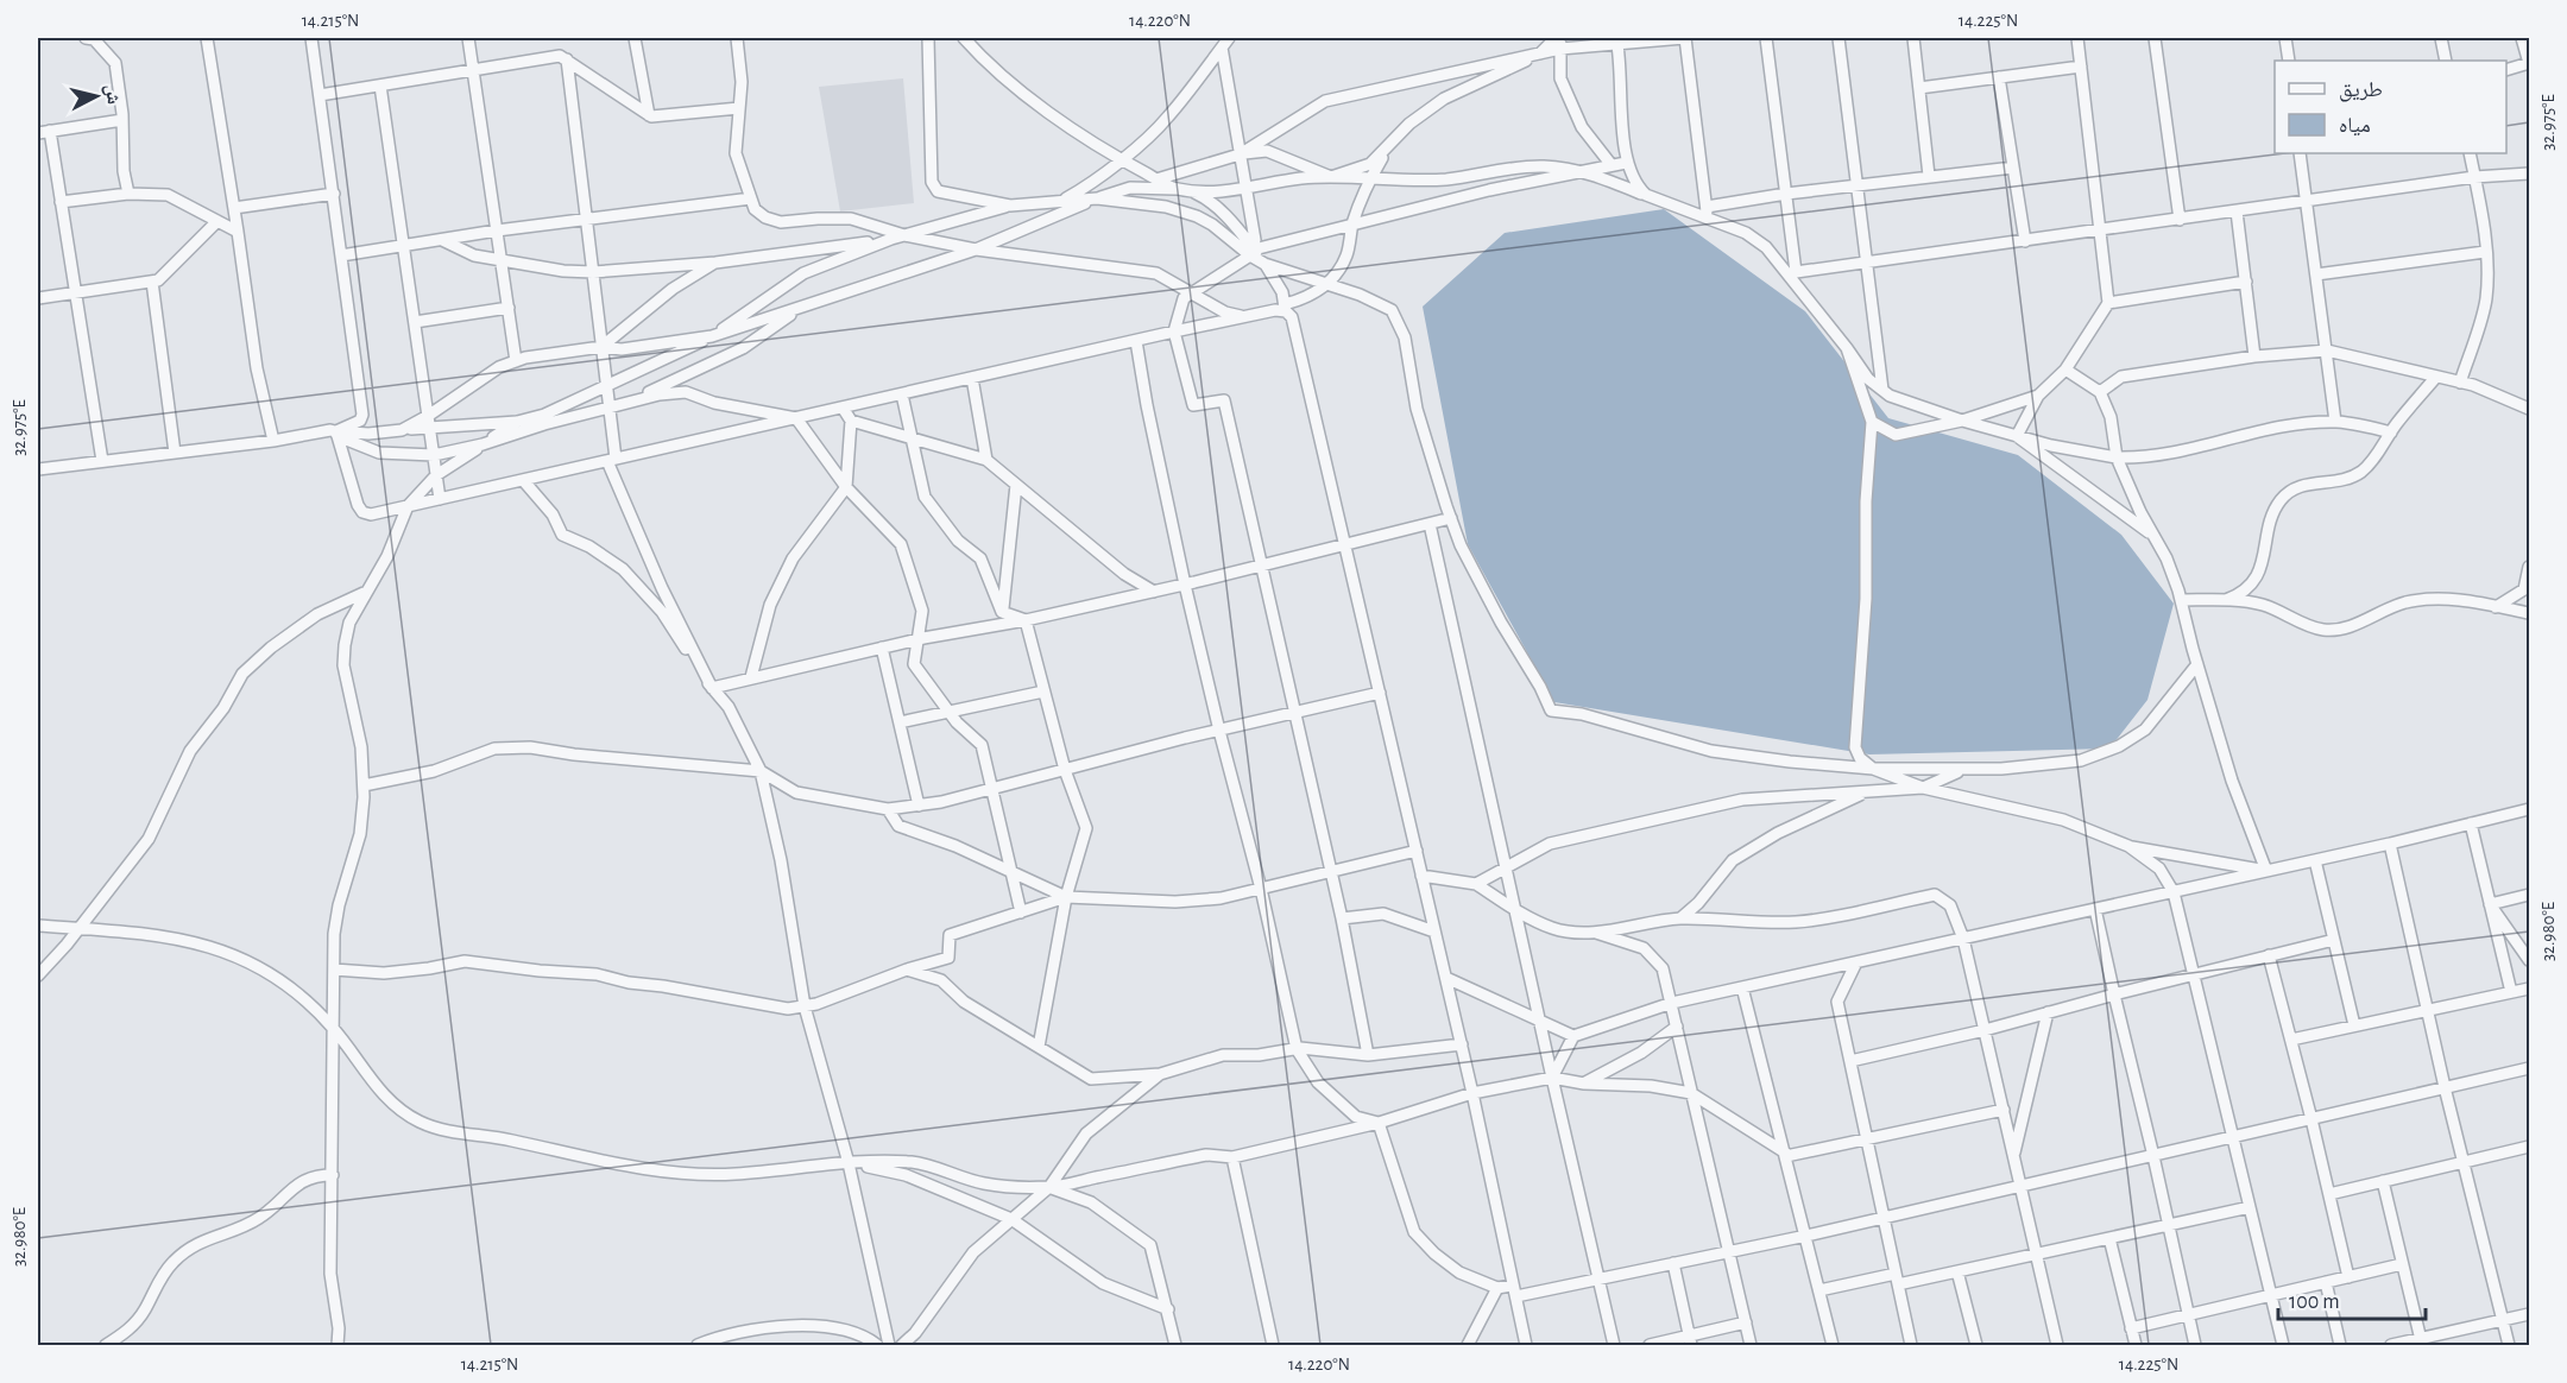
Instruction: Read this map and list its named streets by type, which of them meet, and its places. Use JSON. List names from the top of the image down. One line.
{"legend":["طريق","مياه"],"scale_bar":"100 m","north":"right","coordinates":["14.215°N","14.220°N","14.225°N","32.975°E","32.980°E"]}
